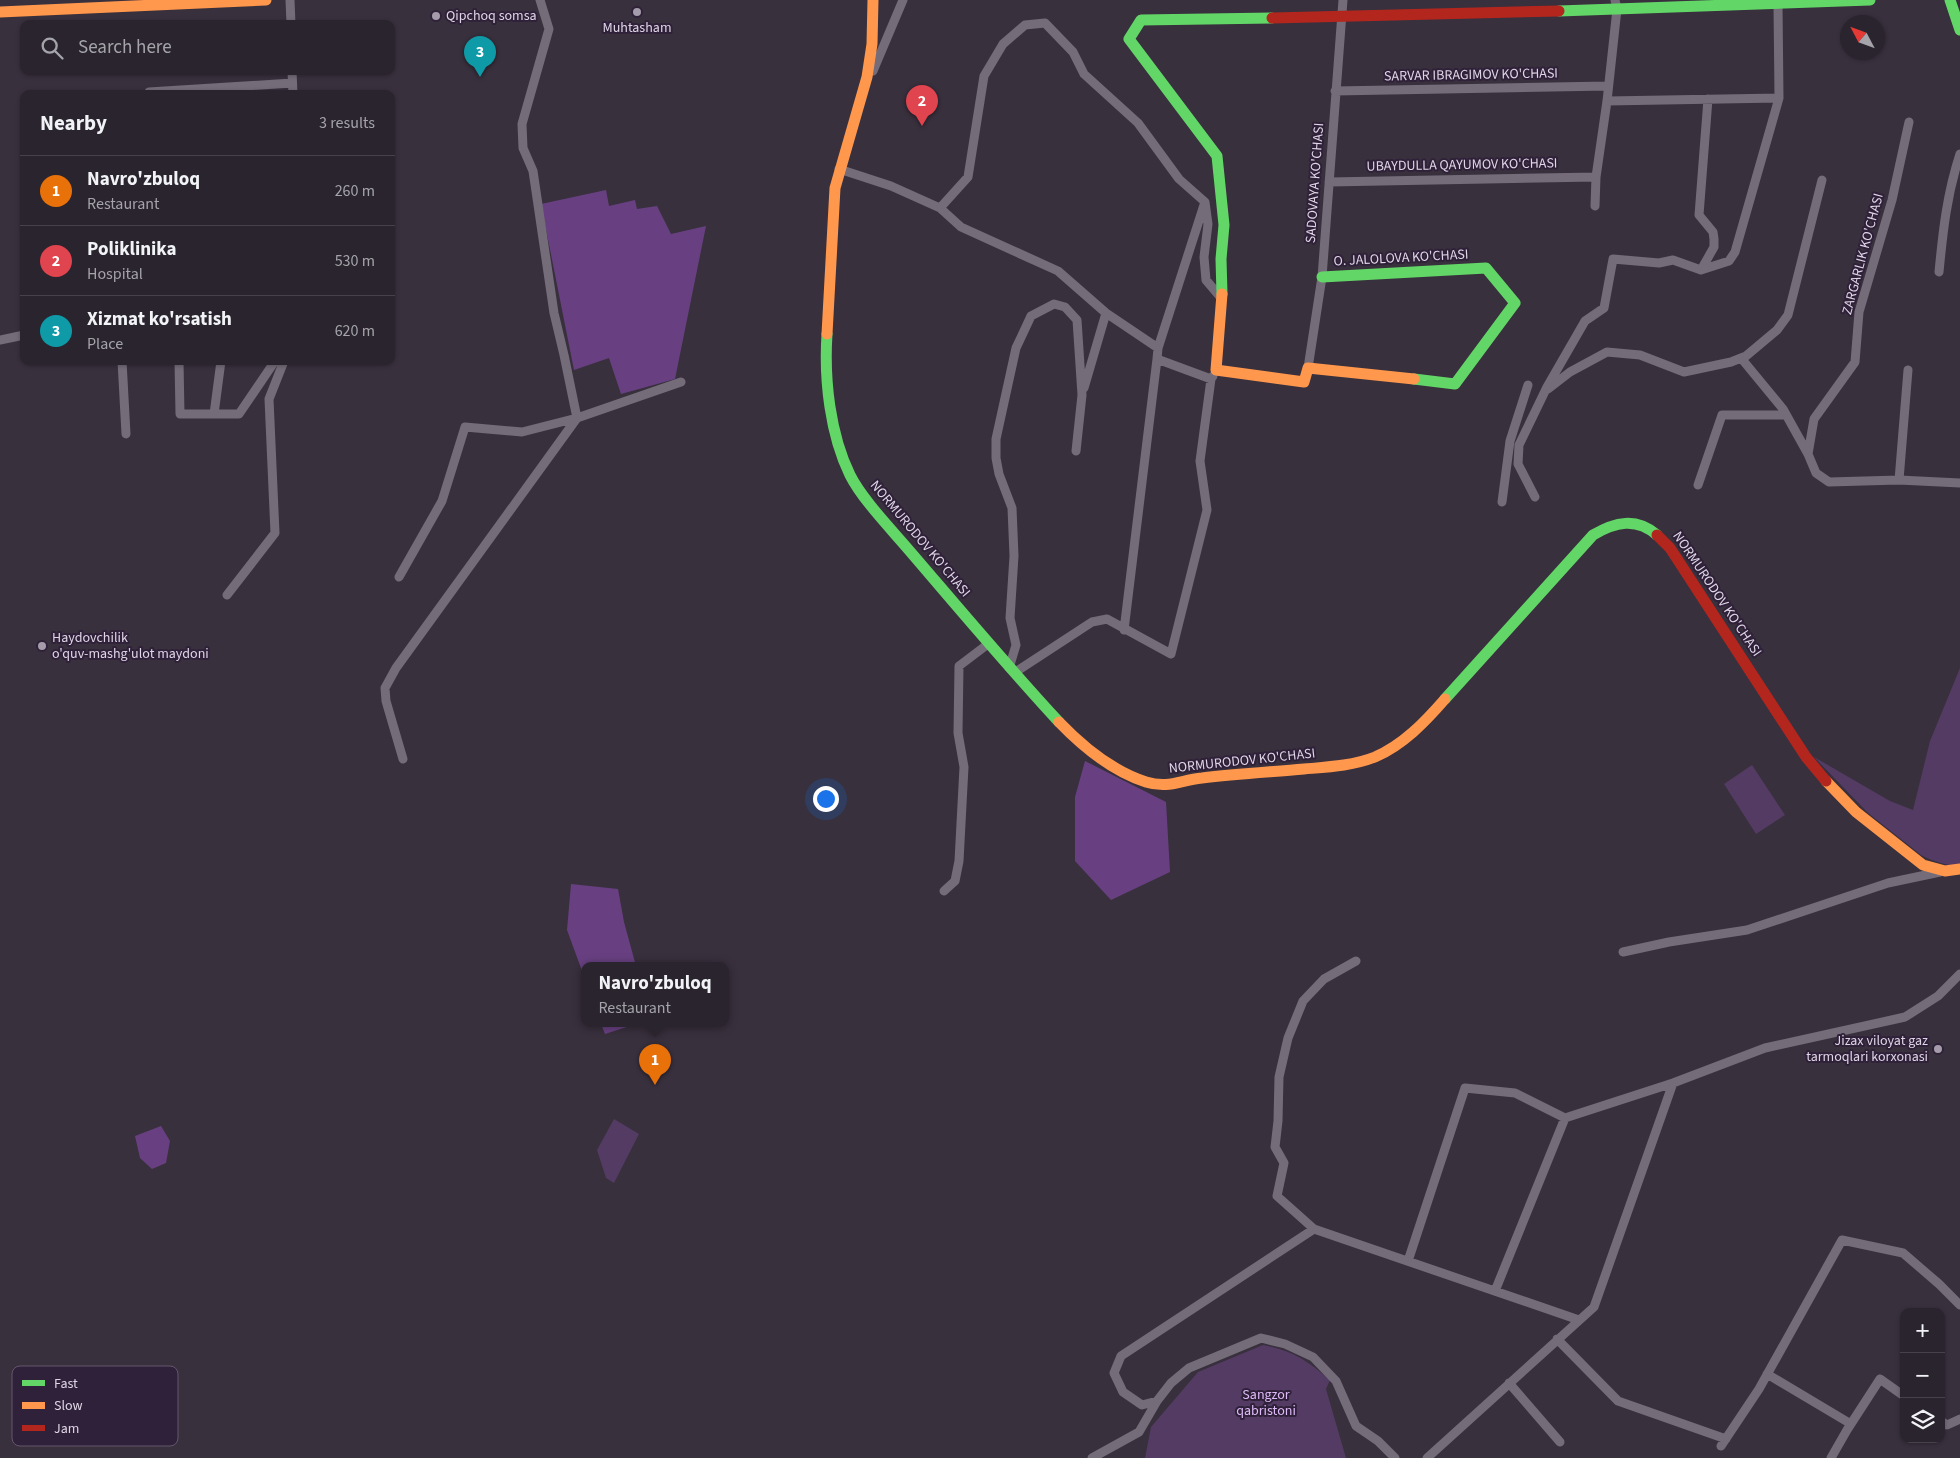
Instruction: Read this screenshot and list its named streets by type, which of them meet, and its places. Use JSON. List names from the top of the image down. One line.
{"streets":{"main road":["O. JALOLOVA KO'CHASI","NORMURODOV KO'CHASI"],"street":["SARVAR IBRAGIMOV KO'CHASI","UBAYDULLA QAYUMOV KO'CHASI","SADOVAYA KO'CHASI","ZARGARLIK KO'CHASI"]},"crossings":[["SARVAR IBRAGIMOV KO'CHASI","SADOVAYA KO'CHASI"],["UBAYDULLA QAYUMOV KO'CHASI","SADOVAYA KO'CHASI"],["SADOVAYA KO'CHASI","O. JALOLOVA KO'CHASI"]],"parks":["Sangzor qabristoni"],"places":["Muhtasham","Qipchoq somsa","Haydovchilik o'quv-mashg'ulot maydoni","Jizax viloyat gaz tarmoqlari korxonasi"],"legend":["Fast","Slow","Jam"],"north":"top left","page":{"search":"Search here","pins":["3","2","1"],"heading":["Nearby","3 results"],"list":[{"mark":"1","name":"Navro'zbuloq","note":"Restaurant","value":"260 m"},{"mark":"2","name":"Poliklinika","note":"Hospital","value":"530 m"},{"mark":"3","name":"Xizmat ko'rsatish","note":"Place","value":"620 m"}],"popup":["Navro'zbuloq","Restaurant"],"map_buttons":["+","−"]}}
